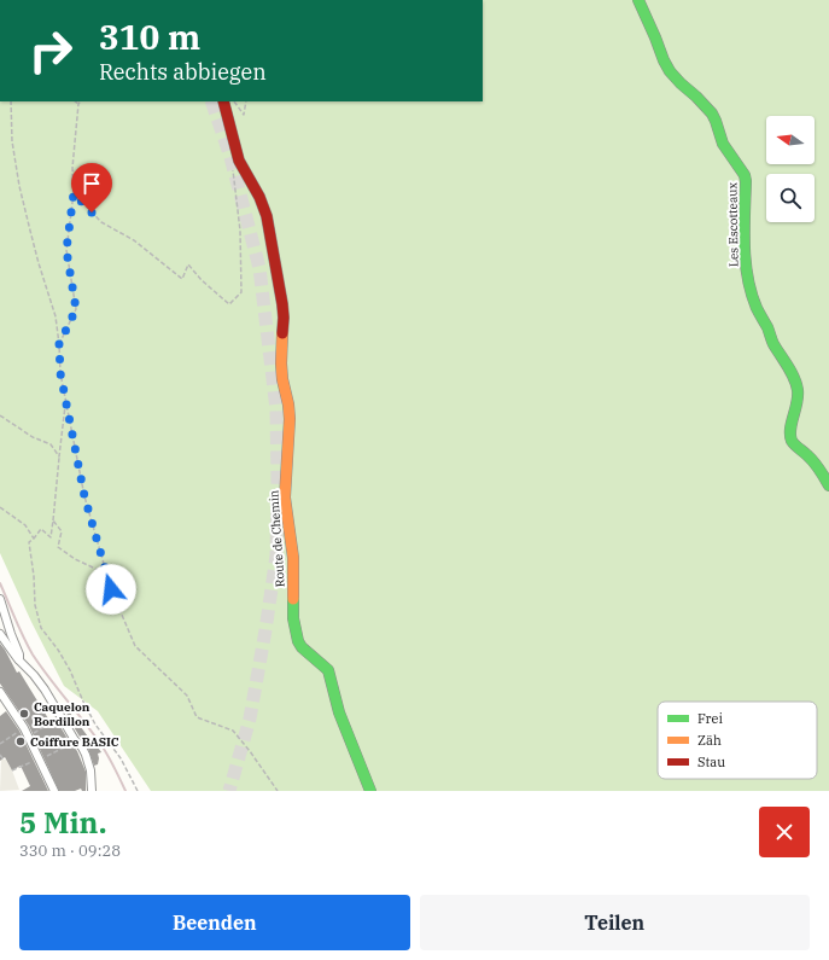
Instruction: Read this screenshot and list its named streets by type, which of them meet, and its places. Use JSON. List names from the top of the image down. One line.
{"streets":{"street":["Les Escotteaux","Route de Chemin"]},"places":["Caquelon Bordillon","Coiffure BASIC"],"legend":["Frei","Zäh","Stau"],"north":"left","page":{"turn":["310 m","Rechts abbiegen"],"heading":["5 Min.","330 m · 09:28"],"buttons":["Beenden","Teilen"]}}
